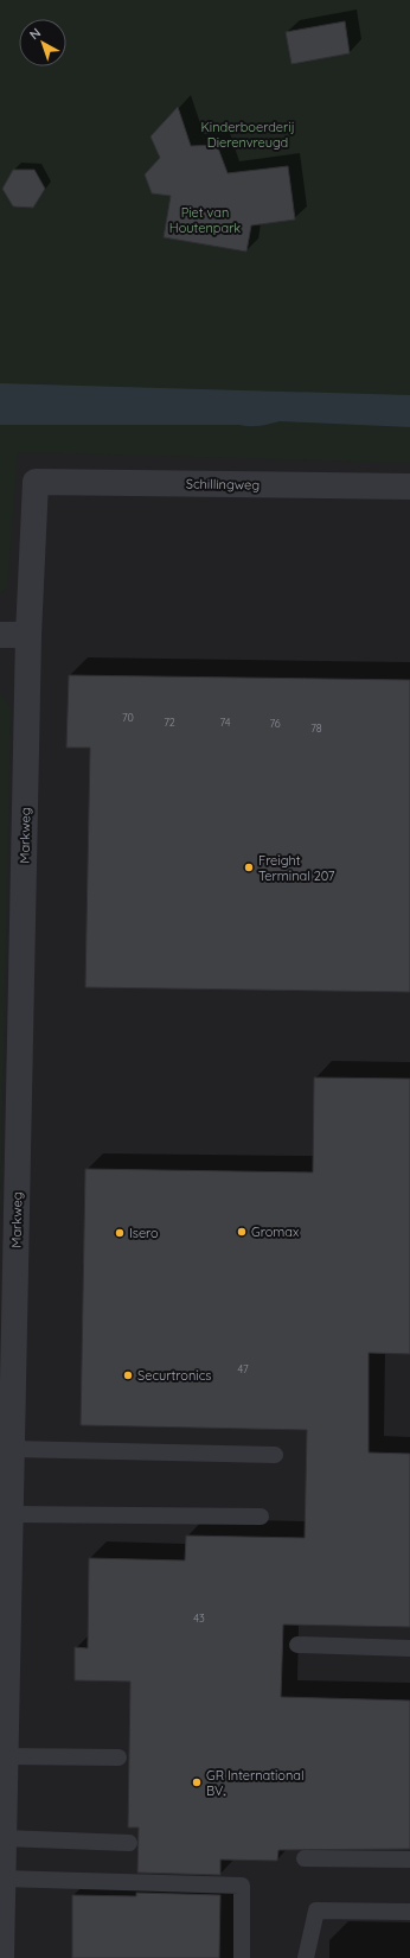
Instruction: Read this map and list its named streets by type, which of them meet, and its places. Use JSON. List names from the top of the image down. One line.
{"streets":{"street":["Schillingweg","Markweg"]},"crossings":[["Schillingweg","Markweg"]],"parks":["Kinderboerderij Dierenvreugd","Piet van Houtenpark"],"places":["Freight Terminal 207","Gromax","Isero","Securtronics","GR International BV."],"house_numbers":["70","72","74","76","78","47","43"],"north":"top left"}
